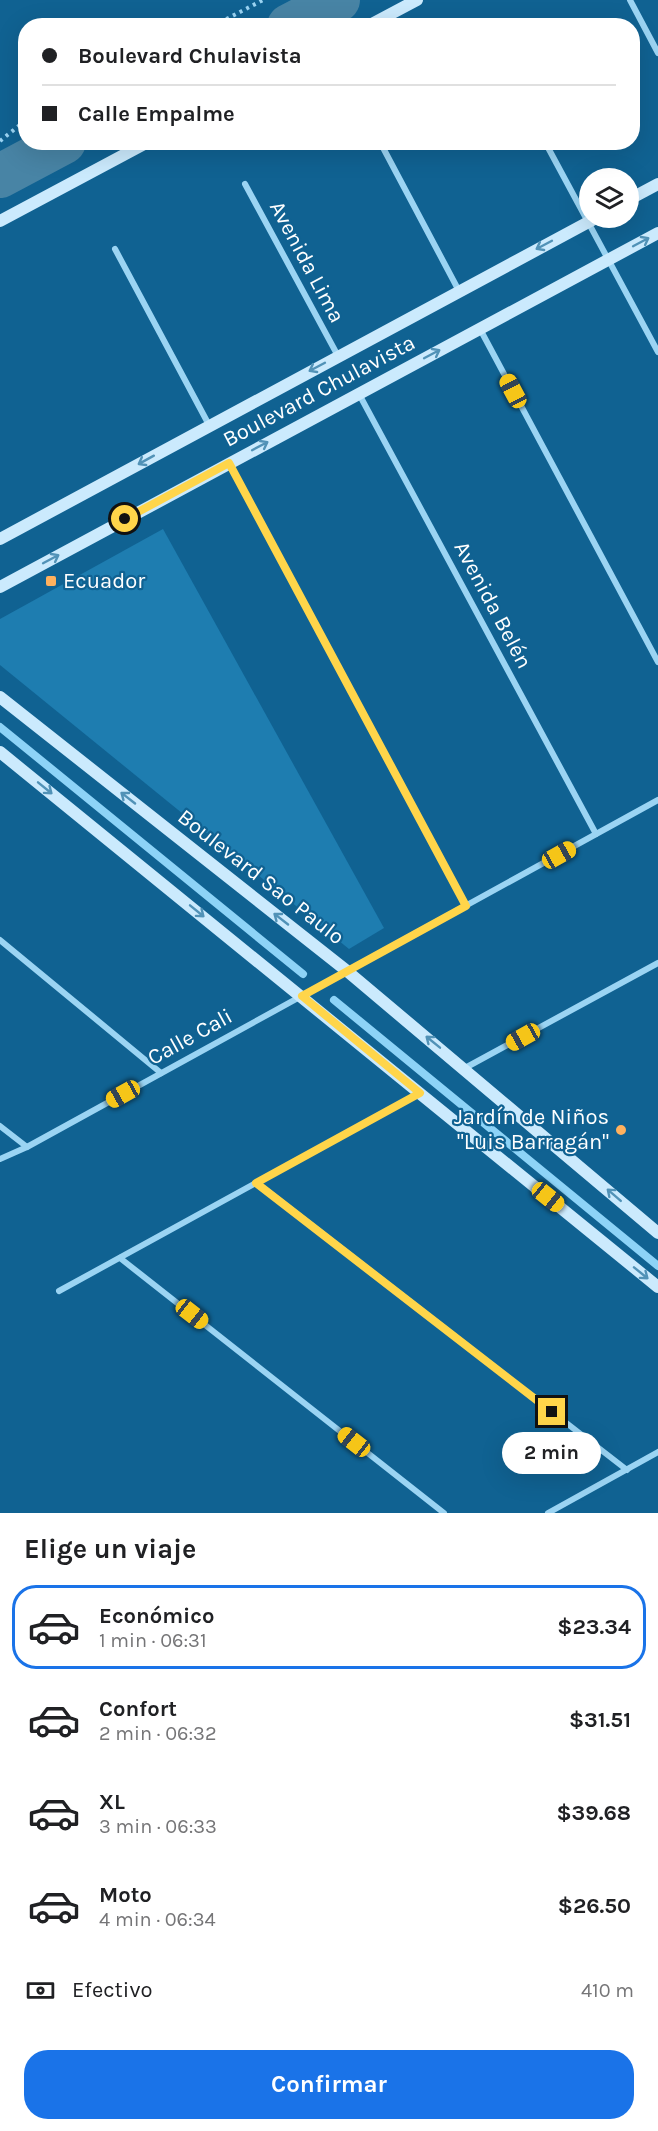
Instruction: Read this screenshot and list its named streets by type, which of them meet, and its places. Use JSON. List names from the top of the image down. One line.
{"streets":{"main road":["Boulevard Chulavista","Boulevard Sao Paulo"],"street":["Avenida Lima","Avenida Belén","Calle Cali"]},"crossings":[["Avenida Lima","Boulevard Chulavista"],["Boulevard Chulavista","Avenida Belén"],["Avenida Belén","Calle Cali"],["Boulevard Sao Paulo","Calle Cali"]],"places":{"transit":["Ecuador"],"other":["Jardín de Niños \"Luis Barragán\""]},"page":{"banner":["Boulevard Chulavista","Calle Empalme"],"bubble":"2 min","heading":"Elige un viaje","list":[{"name":"Económico","note":"1 min · 06:31","value":"$23.34"},{"name":"Confort","note":"2 min · 06:32","value":"$31.51"},{"name":"XL","note":"3 min · 06:33","value":"$39.68"},{"name":"Moto","note":"4 min · 06:34","value":"$26.50"}],"pay":["Efectivo","410 m"],"buttons":"Confirmar"}}
